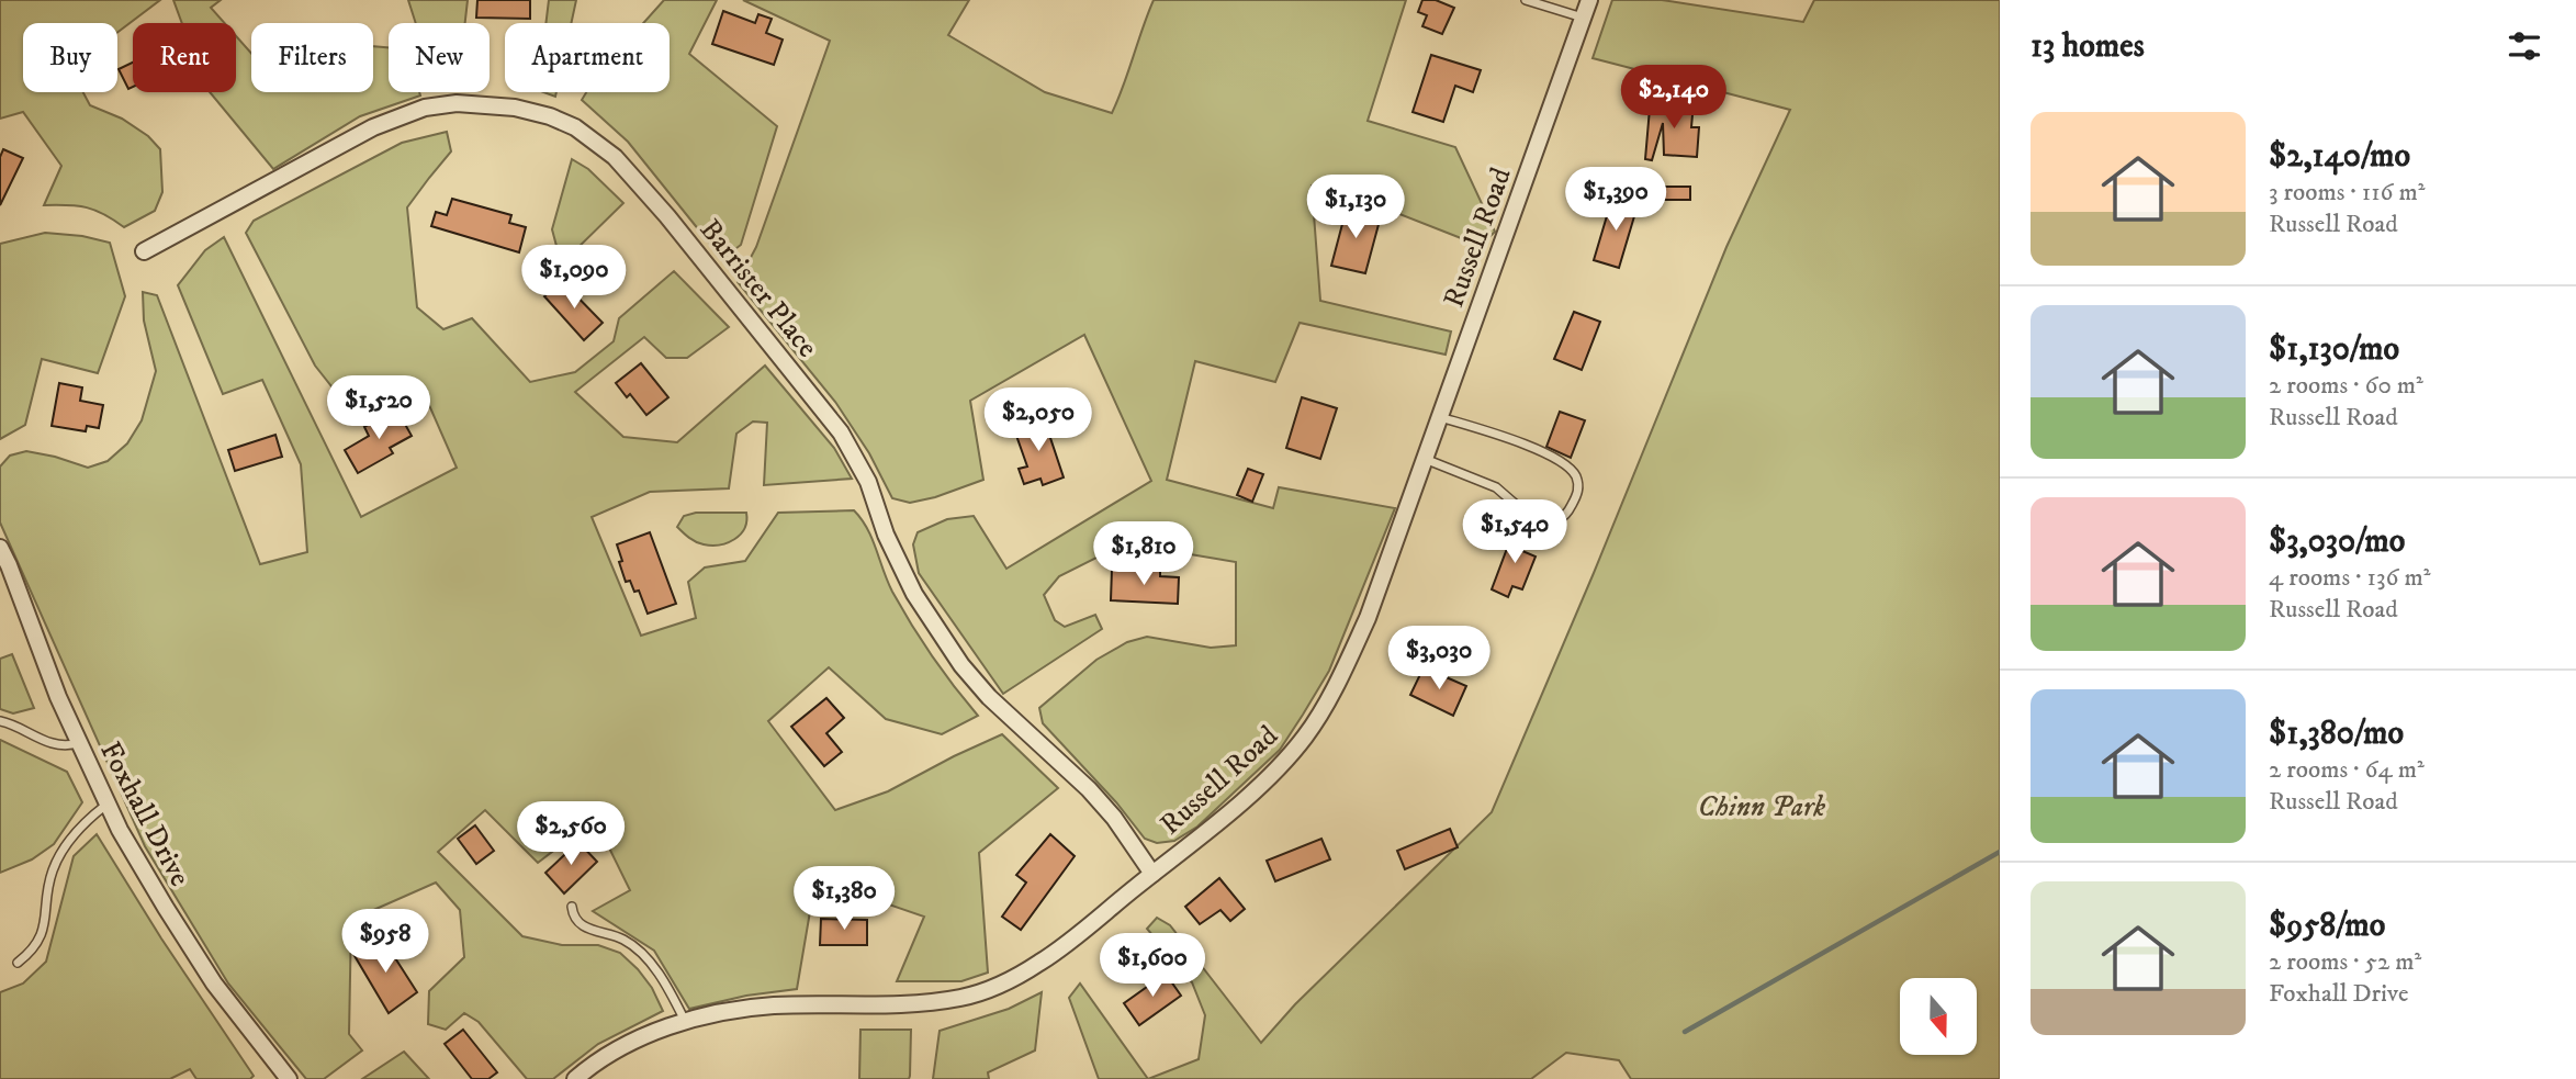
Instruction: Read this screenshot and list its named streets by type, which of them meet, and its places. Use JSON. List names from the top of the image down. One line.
{"streets":{"street":["Russell Road","Barrister Place","Foxhall Drive"]},"crossings":[["Russell Road","Barrister Place"]],"parks":["Chinn Park"],"north":"bottom","page":{"heading":"13 homes","chip":["Buy","Rent","Filters","New","Apartment"],"price":["$2,140","$1,390","$1,130","$1,090","$1,520","$2,050","$1,540","$1,810","$3,030","$2,560","$1,380","$958","$1,600"],"list":[{"name":"$2,140/mo","note":"3 rooms · 116 m² · Russell Road"},{"name":"$1,130/mo","note":"2 rooms · 60 m² · Russell Road"},{"name":"$3,030/mo","note":"4 rooms · 136 m² · Russell Road"},{"name":"$1,380/mo","note":"2 rooms · 64 m² · Russell Road"},{"name":"$958/mo","note":"2 rooms · 52 m² · Foxhall Drive"}]}}
